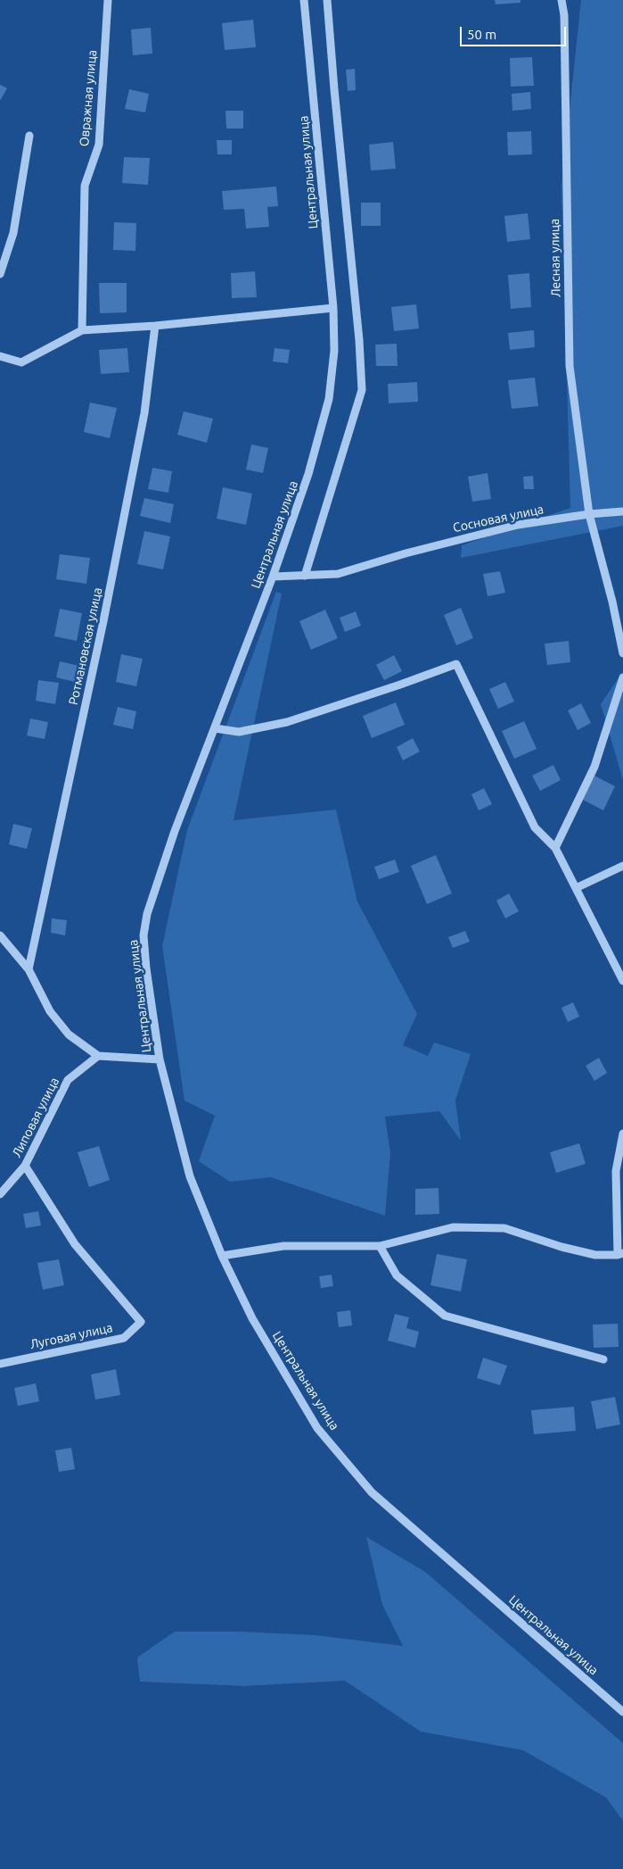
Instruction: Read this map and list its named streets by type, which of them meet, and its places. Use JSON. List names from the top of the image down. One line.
{"streets":{"street":["Овражная улица","Центральная улица","Лесная улица","Сосновая улица","Ротмановская улица","Липовая улица","Луговая улица"]},"crossings":[["Центральная улица","Сосновая улица"],["Центральная улица","Липовая улица"],["Лесная улица","Сосновая улица"],["Липовая улица","Луговая улица"]],"scale_bar":"50 m"}
